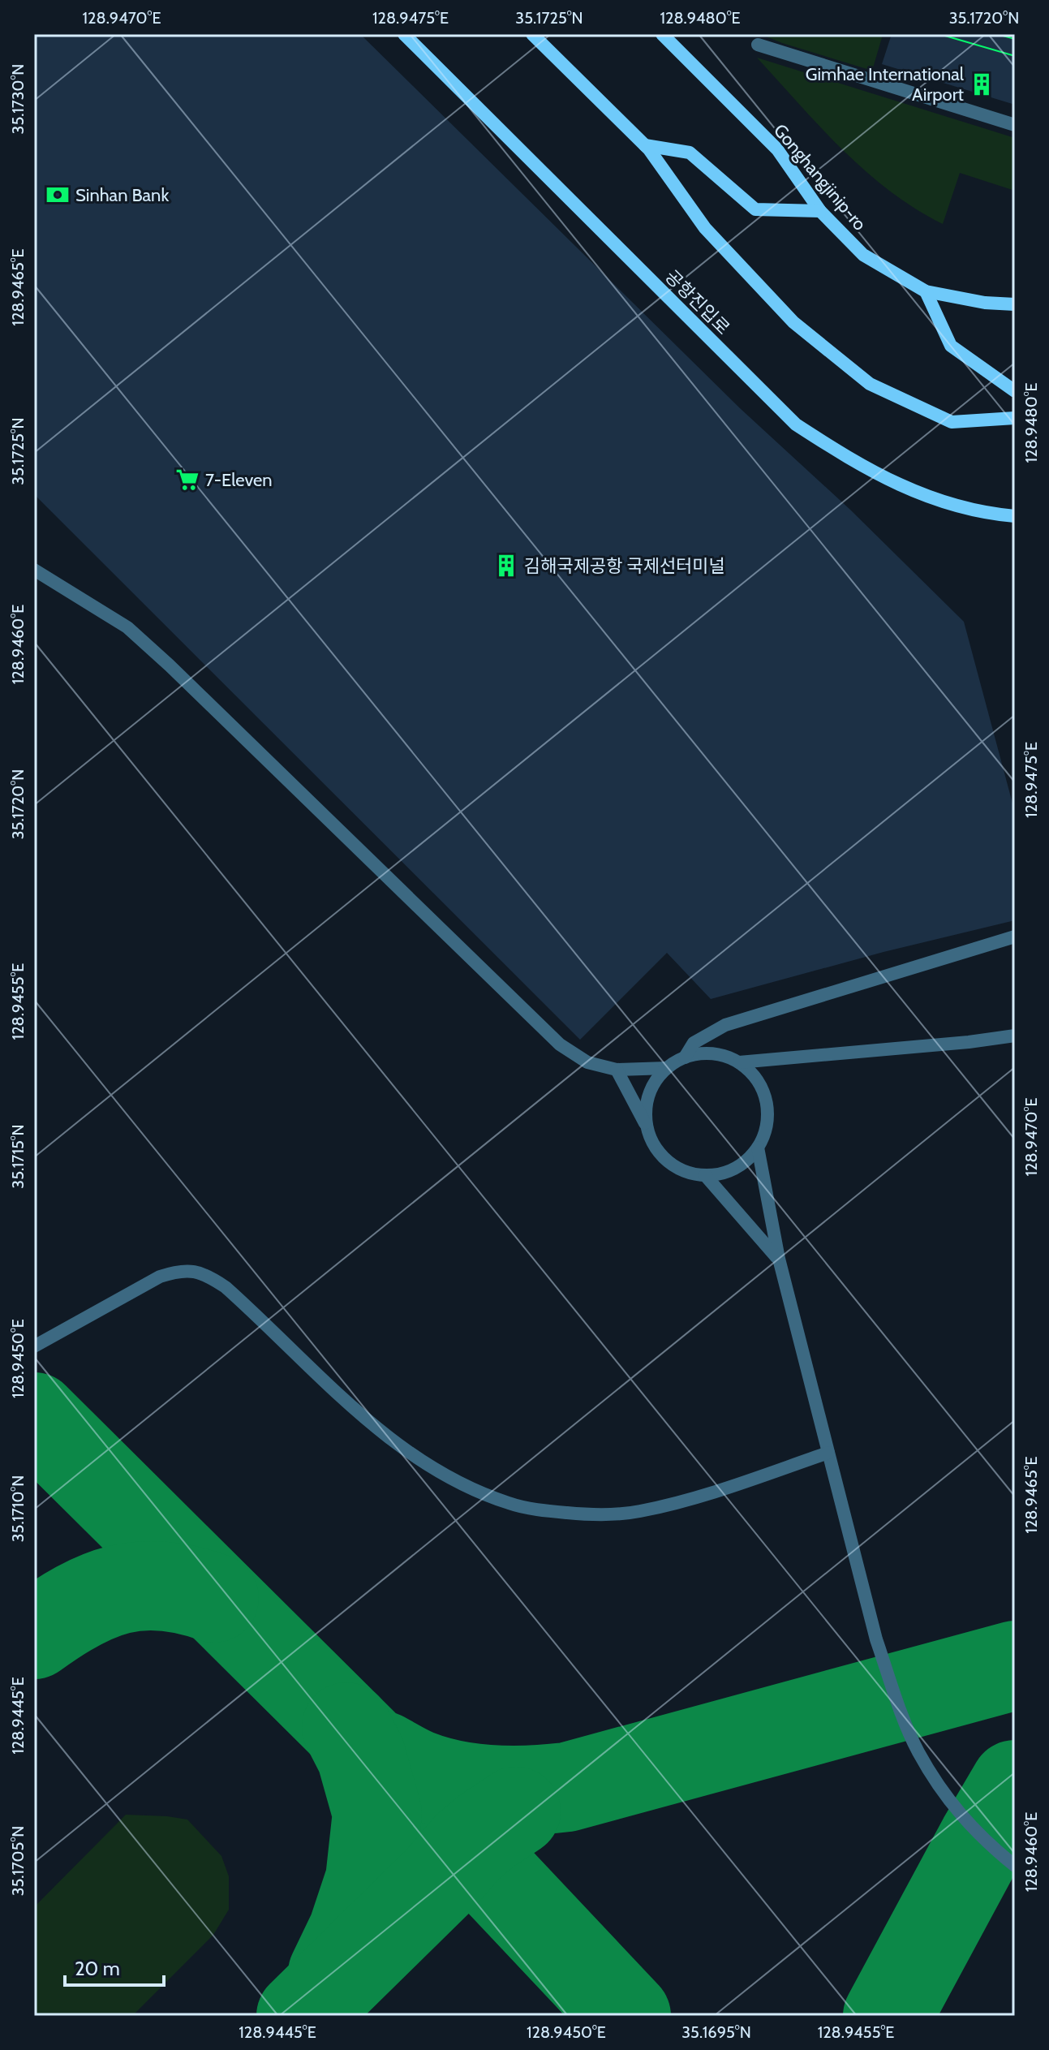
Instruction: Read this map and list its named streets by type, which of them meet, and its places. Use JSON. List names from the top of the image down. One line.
{"streets":{"main road":["Gonghangjinip-ro","공항진입로"]},"places":{"building":["Gimhae International Airport","김해국제공항 국제선터미널"],"bank":["Sinhan Bank"],"supermarket":["7-Eleven"]},"scale_bar":"20 m","coordinates":["128.9470°E","128.9475°E","35.1725°N","128.9480°E","35.1720°N","35.1730°N","128.9465°E","128.9460°E","128.9455°E","35.1715°N","128.9450°E","35.1710°N","128.9445°E","35.1705°N","35.1695°N"]}
